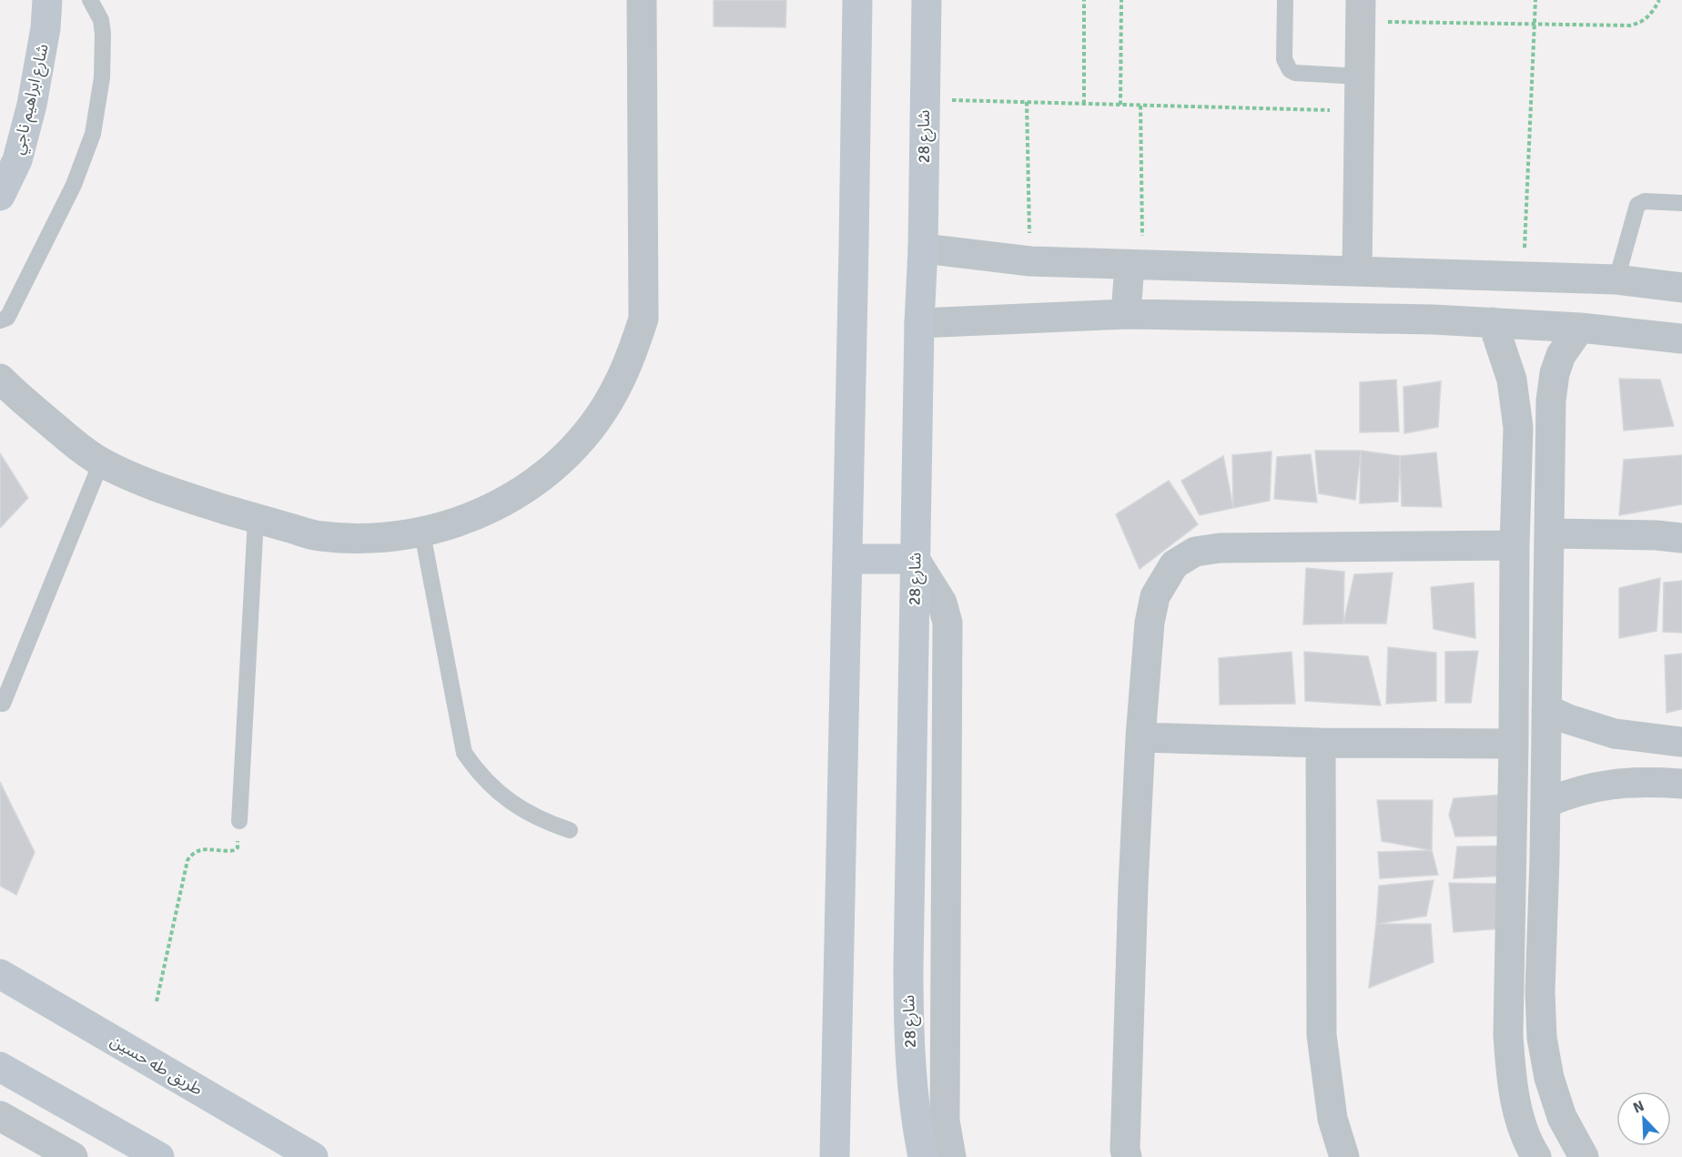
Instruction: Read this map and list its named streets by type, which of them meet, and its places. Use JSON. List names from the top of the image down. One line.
{"streets":{"street":["شارع ابراهيم ناجي","شارع 28","طريق طه حسين"]},"north":"top left"}
